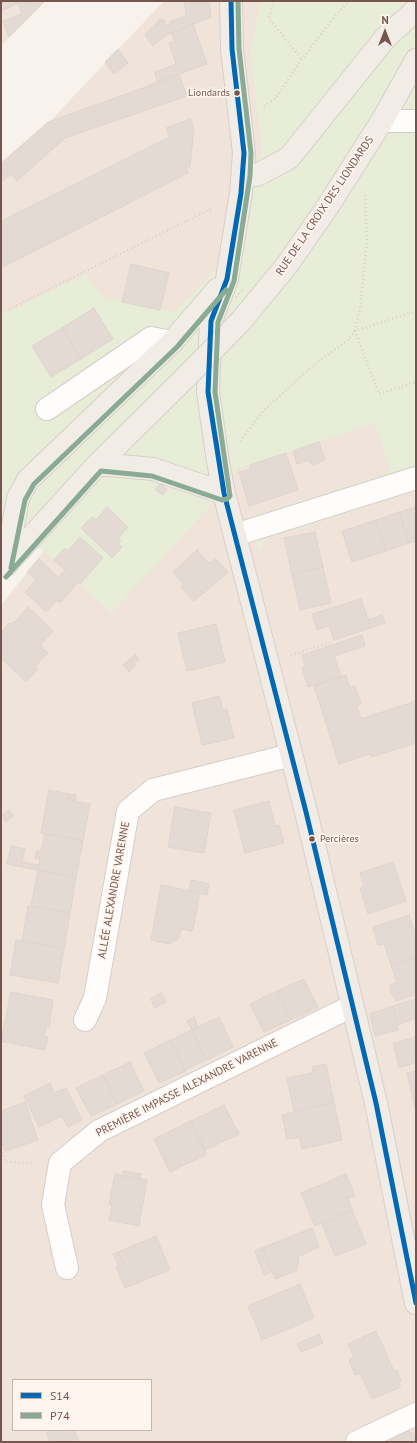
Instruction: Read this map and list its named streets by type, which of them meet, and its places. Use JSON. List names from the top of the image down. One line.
{"streets":{"main road":["RUE DE LA CROIX DES LIONDARDS"],"street":["ALLÉE ALEXANDRE VARENNE","PREMIÈRE IMPASSE ALEXANDRE VARENNE"]},"places":["Liondards","Percières"],"lines":["transit line S14","transit line P74"],"legend":["S14","P74"],"north":"top"}
